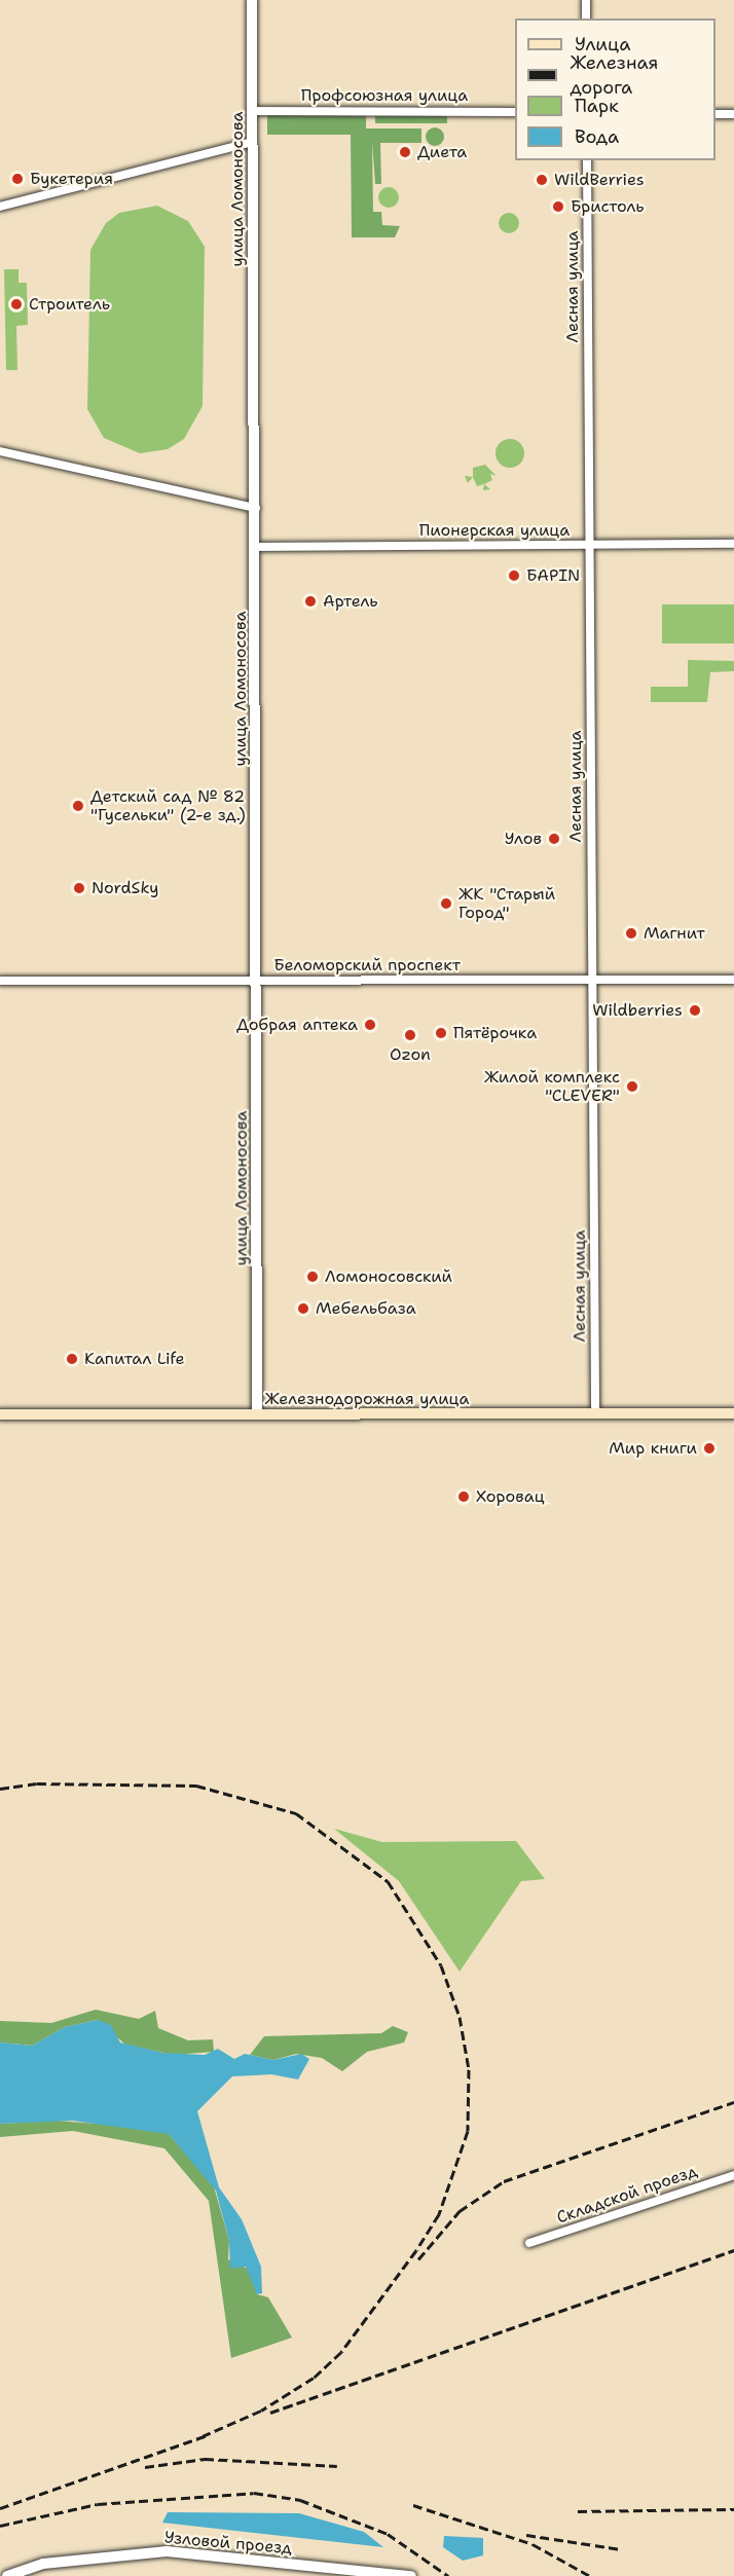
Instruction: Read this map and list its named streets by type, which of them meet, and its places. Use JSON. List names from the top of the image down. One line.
{"streets":{"main road":["Железнодорожная улица"],"street":["Профсоюзная улица","улица Ломоносова","Лесная улица","Пионерская улица","Беломорский проспект","Складской проезд","Узловой проезд"]},"crossings":[["Профсоюзная улица","улица Ломоносова"],["улица Ломоносова","Пионерская улица"],["улица Ломоносова","Беломорский проспект"],["улица Ломоносова","Железнодорожная улица"],["Лесная улица","Пионерская улица"],["Лесная улица","Беломорский проспект"],["Лесная улица","Железнодорожная улица"]],"places":["Диета","Букетерия","WildBerries","Бристоль","Строитель","БАРIN","Артель","Детский сад № 82 \"Гусельки\" (2-е зд.)","Улов","NordSky","ЖК \"Старый Город\"","Магнит","Wildberries","Добрая аптека","Пятёрочка","Ozon","Жилой комплекс \"СLEVER\"","Ломоносовский","Мебельбаза","Капитал Life","Мир книги","Хоровац"],"legend":["Улица","Железная дорога","Парк","Вода"]}
